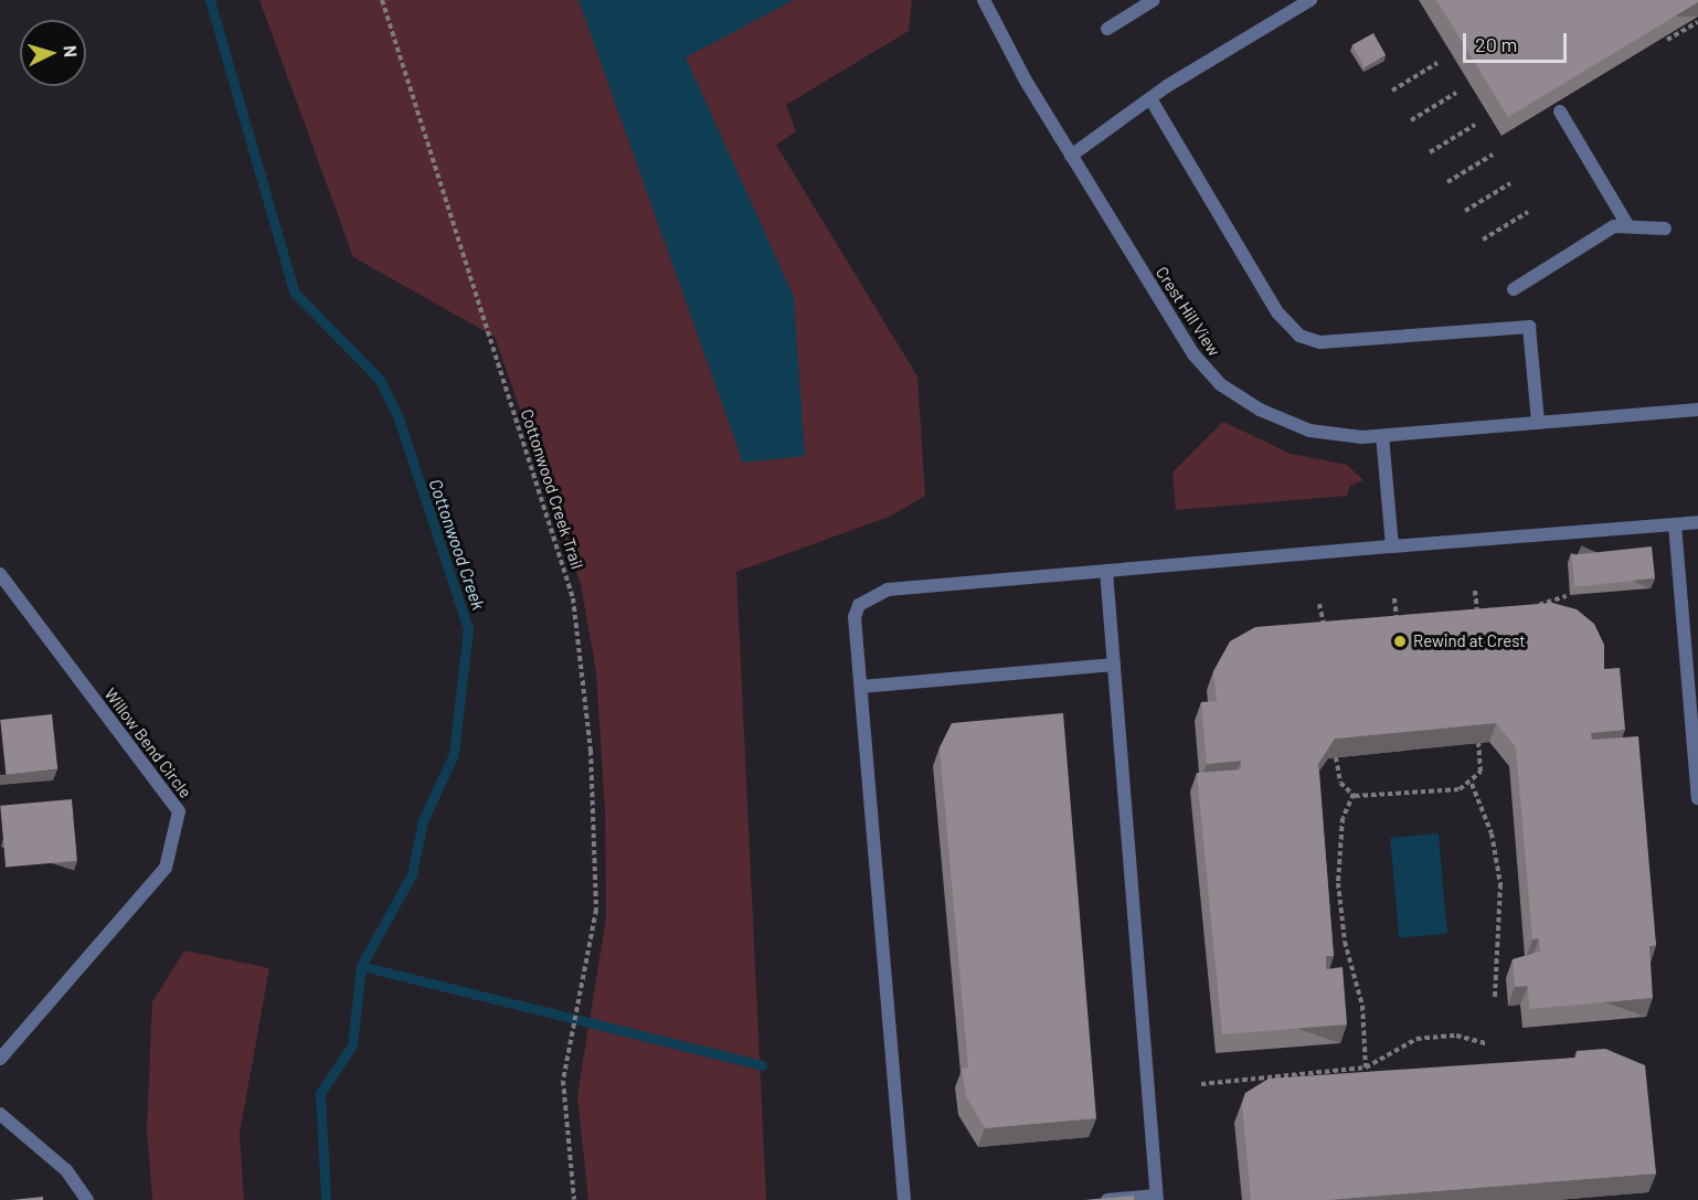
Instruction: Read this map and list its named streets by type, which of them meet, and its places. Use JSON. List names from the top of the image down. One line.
{"streets":{"street":["Crest Hill View","Willow Bend Circle"],"path":["Cottonwood Creek Trail"]},"water":["Cottonwood Creek"],"places":["Rewind at Crest"],"scale_bar":"20 m","north":"right"}
